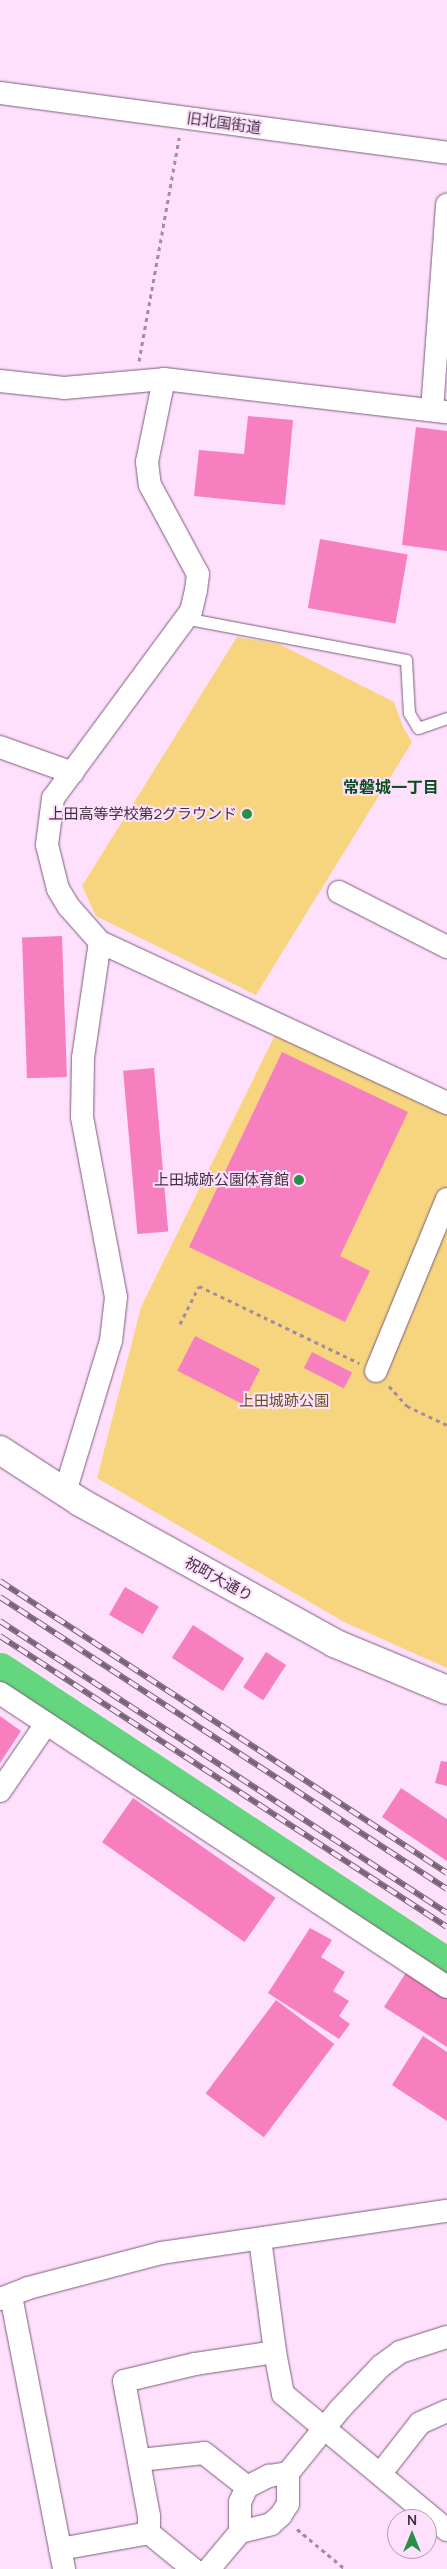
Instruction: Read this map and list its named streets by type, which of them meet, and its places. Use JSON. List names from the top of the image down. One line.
{"streets":{"street":["旧北国街道","祝町大通り"]},"districts":["常磐城一丁目"],"parks":["上田城跡公園"],"places":["上田高等学校第2グラウンド","上田城跡公園体育館"],"north":"top"}
